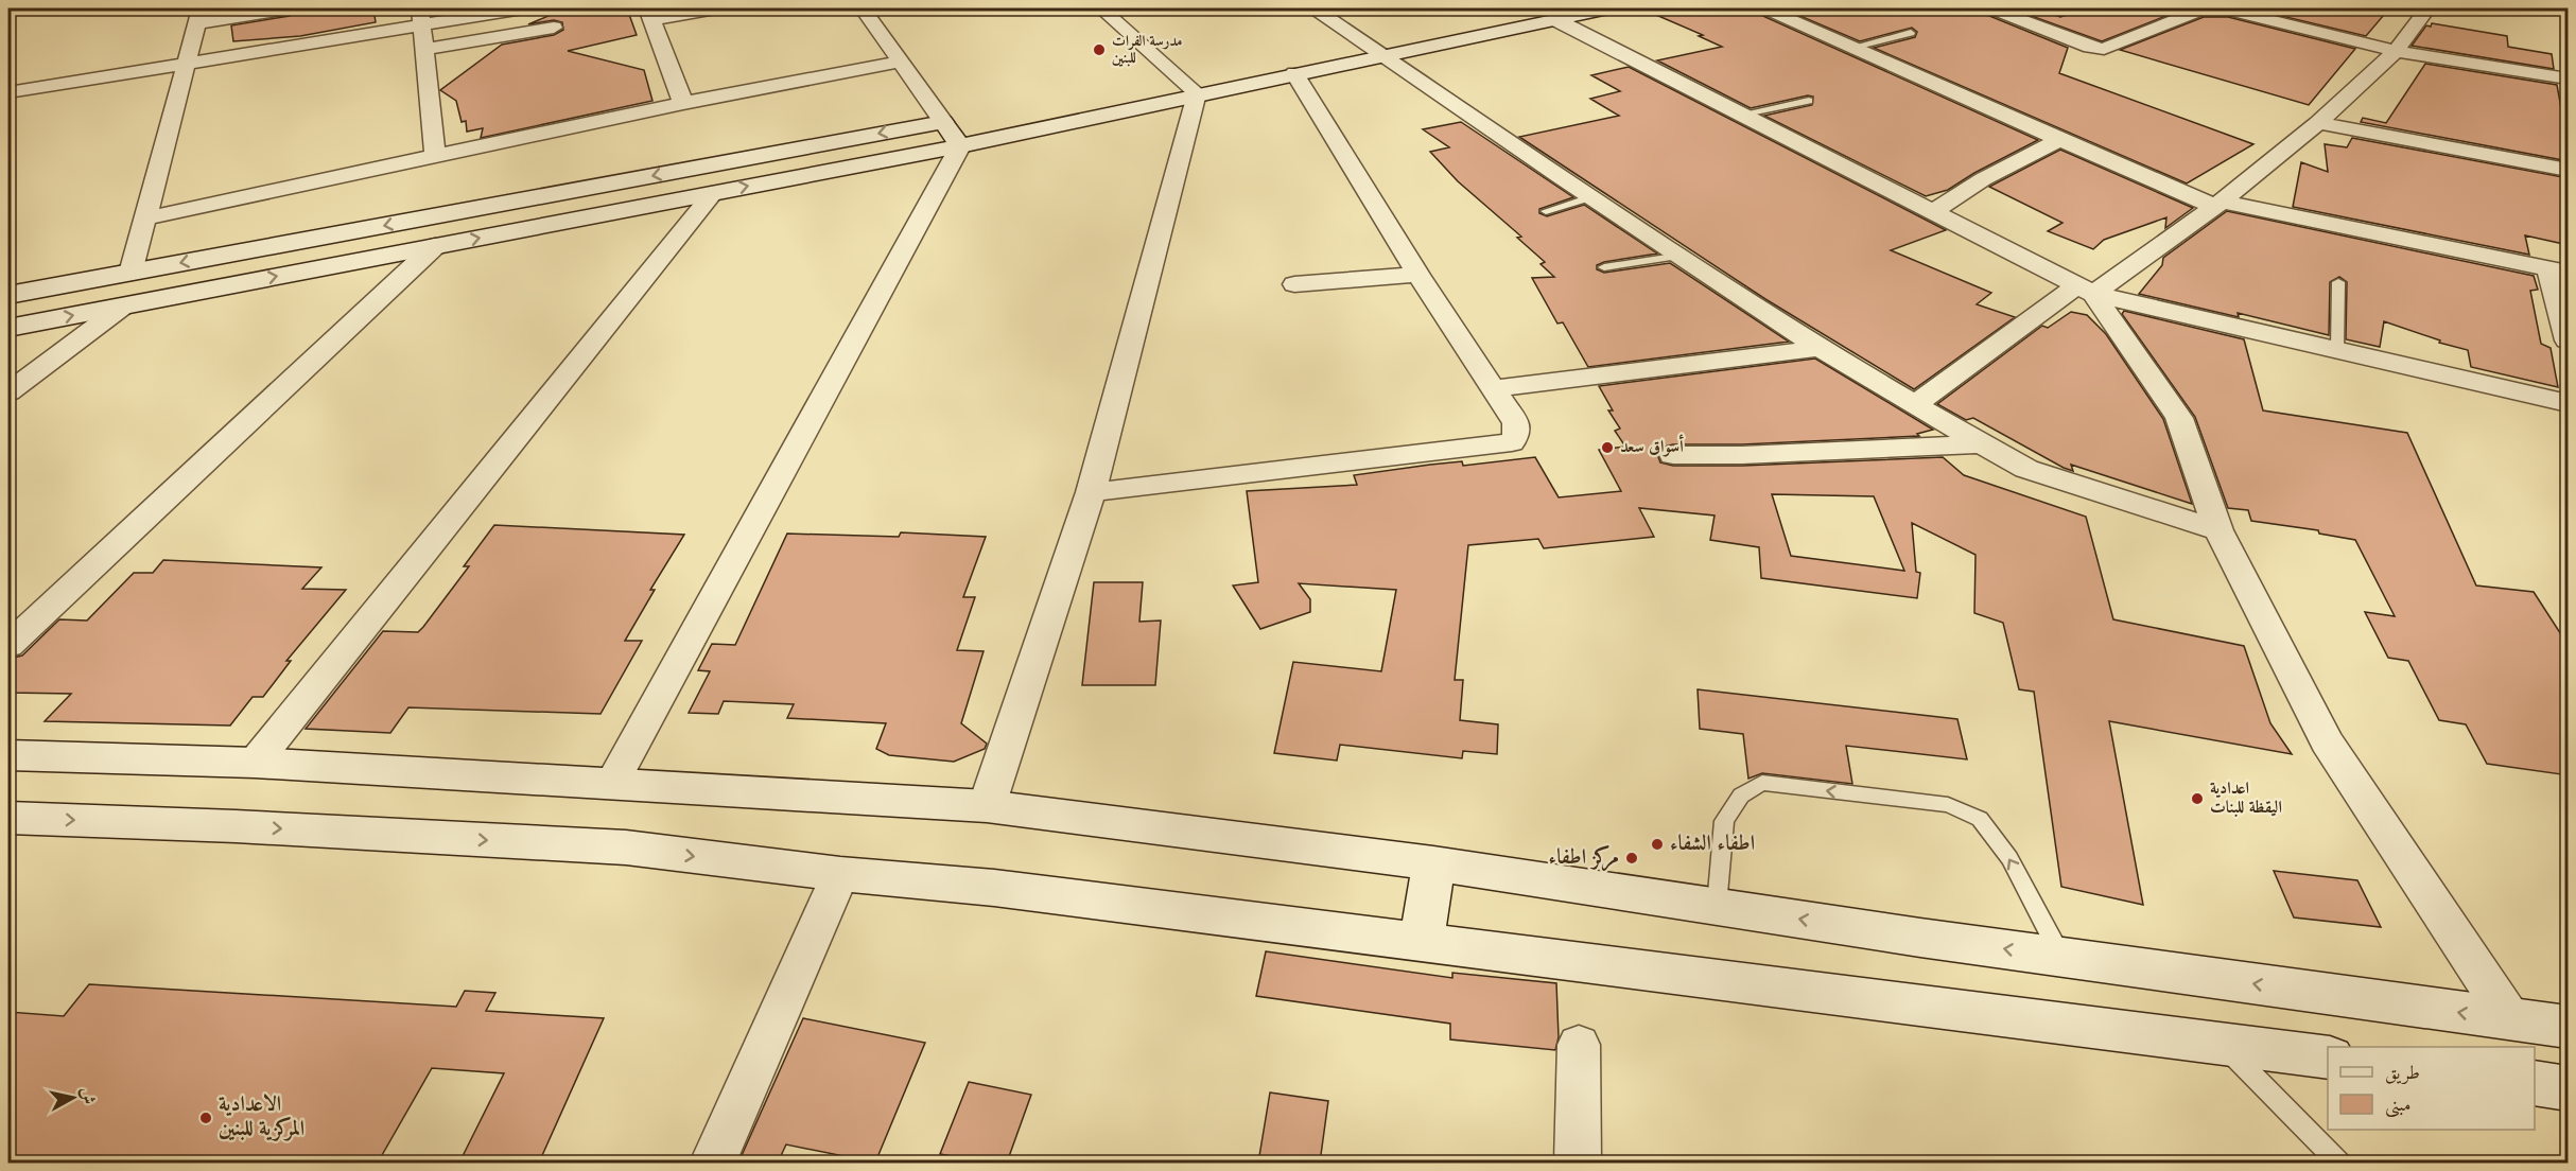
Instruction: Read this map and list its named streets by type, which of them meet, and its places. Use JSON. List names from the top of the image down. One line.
{"places":["مدرسة الفرات للبنين","أسواق سعد","اعدادية اليقظة للبنات","اطفاء الشفاء","مركز اطفاء","الاعدادية المركزية للبنين"],"legend":["طريق","مبنى"],"north":"right"}
